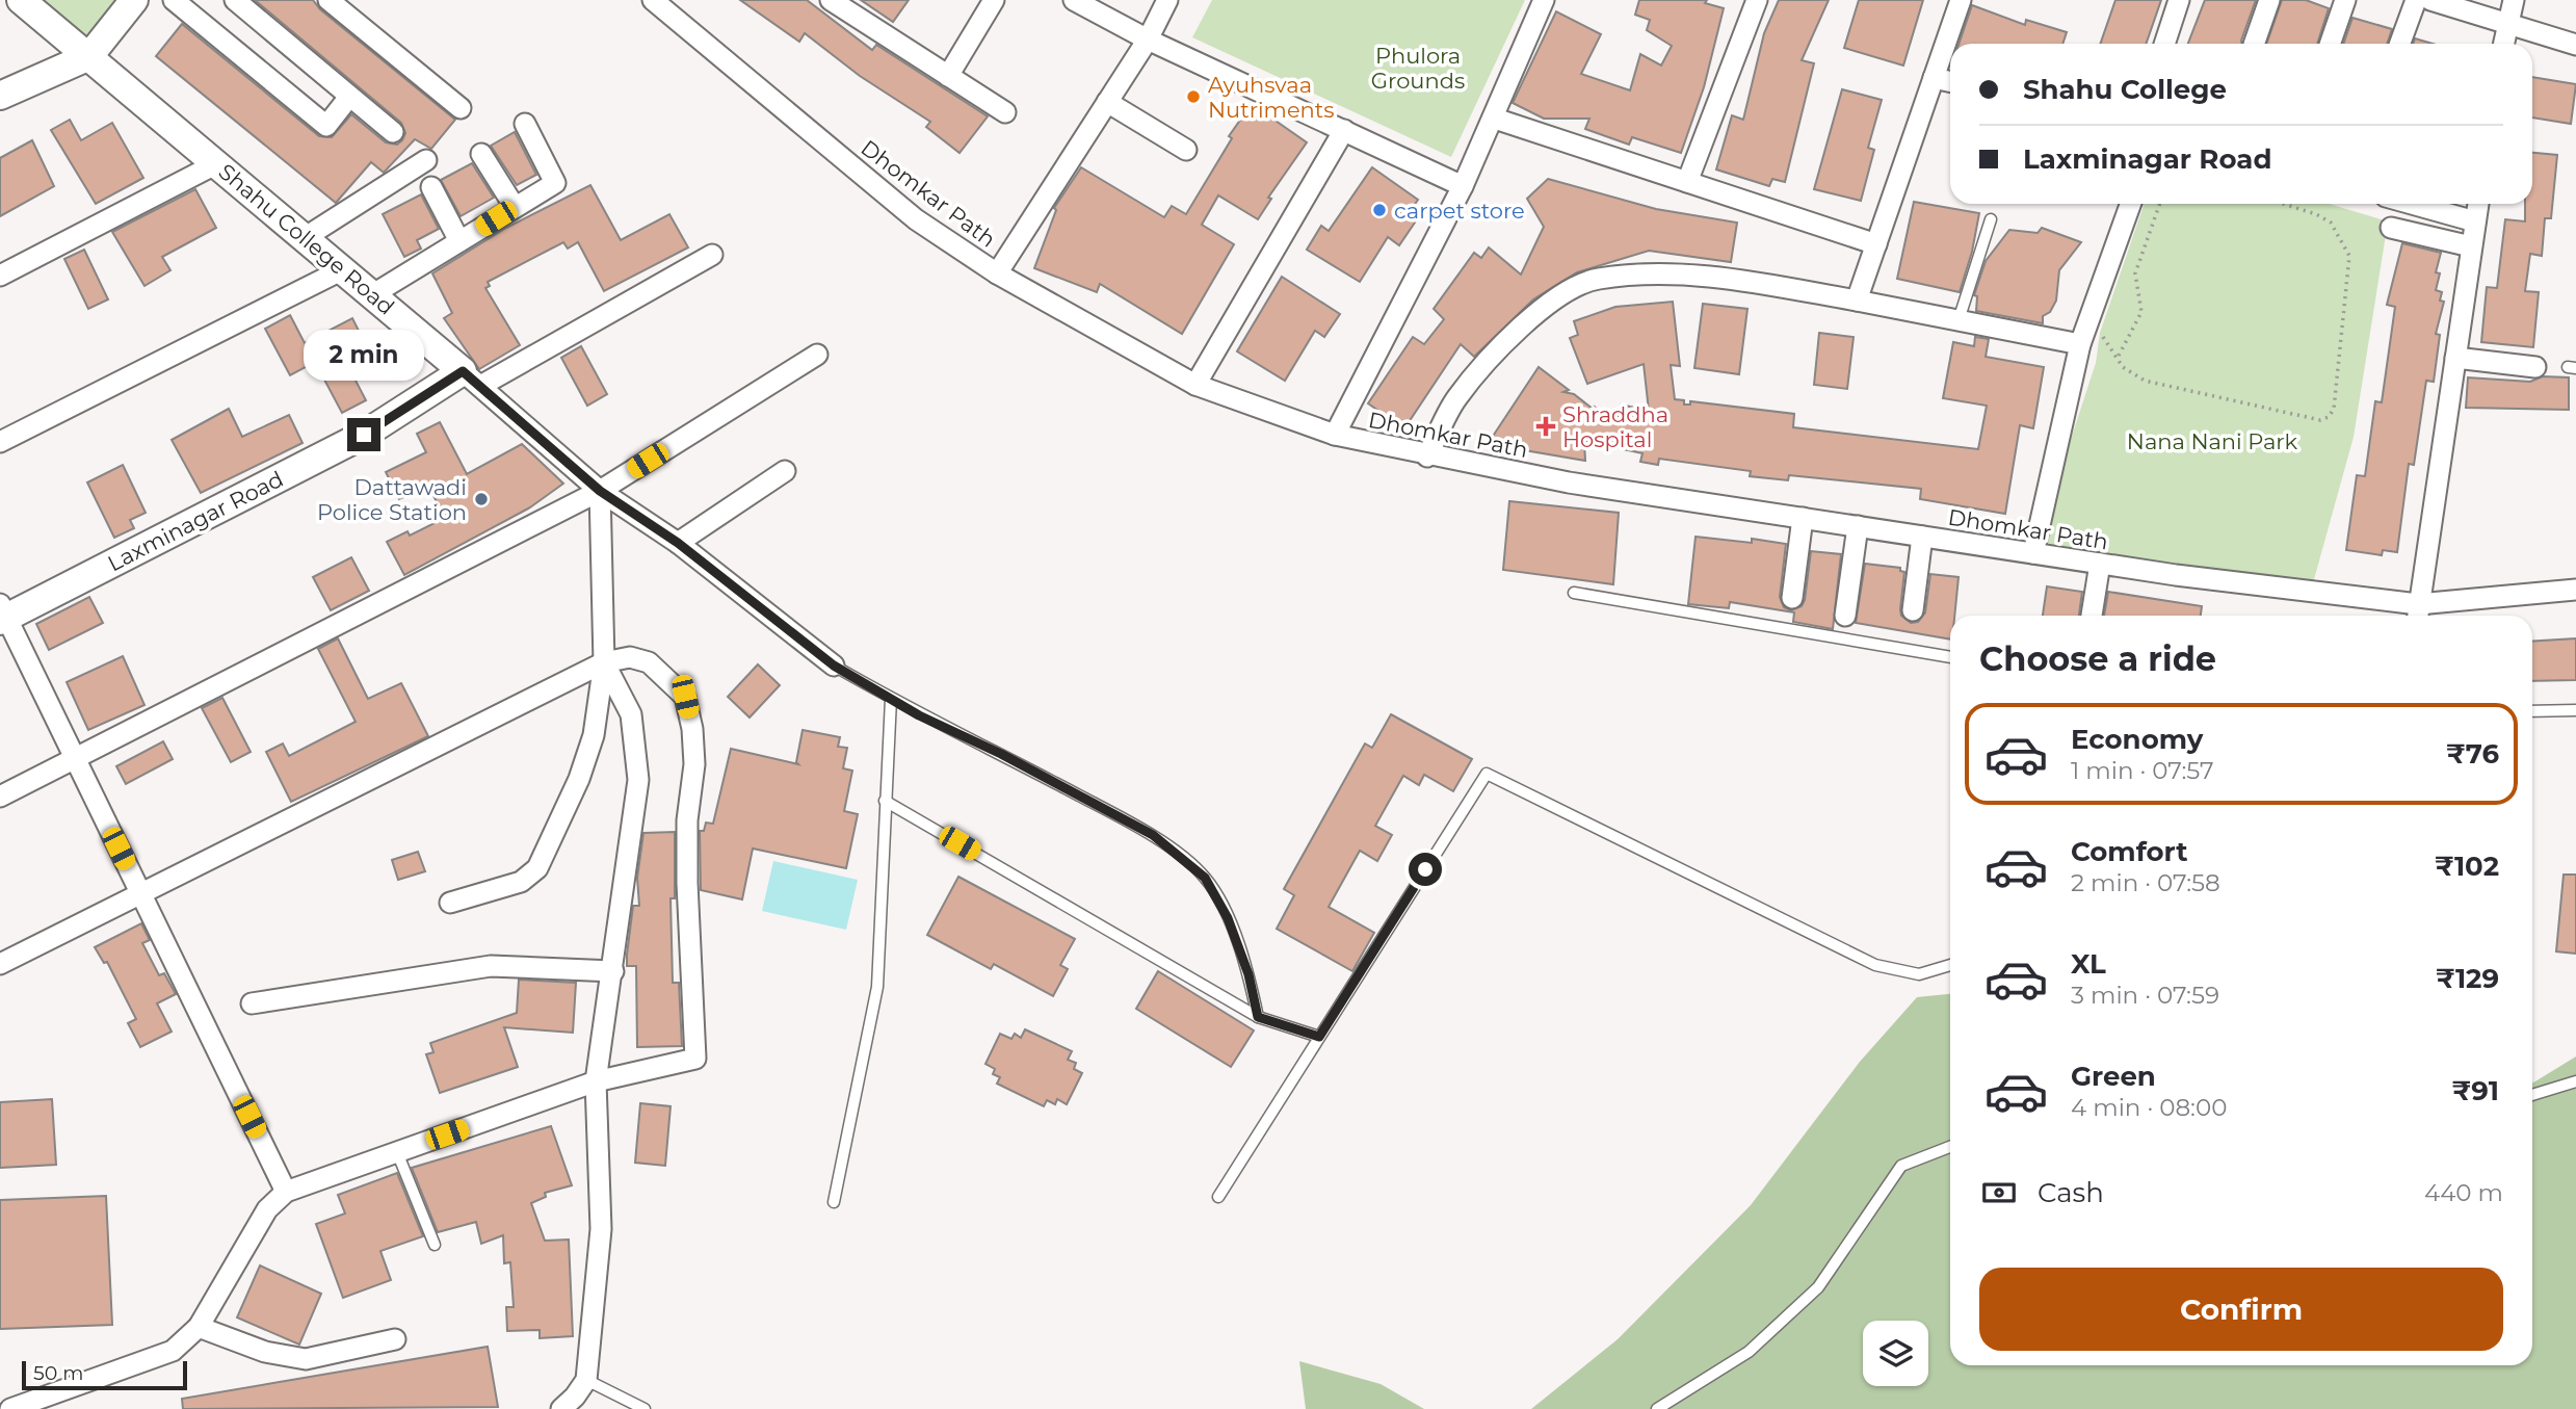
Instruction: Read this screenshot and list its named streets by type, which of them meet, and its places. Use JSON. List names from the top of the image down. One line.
{"streets":{"street":["Dhomkar Path","Shahu College Road","Laxminagar Road"]},"crossings":[["Shahu College Road","Laxminagar Road"]],"parks":["Phulora Grounds","Nana Nani Park"],"places":{"other":["Ayuhsvaa Nutriments","carpet store","Dattawadi Police Station"],"health":["Shraddha Hospital"]},"scale_bar":"50 m","page":{"banner":["Shahu College","Laxminagar Road"],"bubble":"2 min","heading":"Choose a ride","list":[{"name":"Economy","note":"1 min · 07:57","value":"₹76"},{"name":"Comfort","note":"2 min · 07:58","value":"₹102"},{"name":"XL","note":"3 min · 07:59","value":"₹129"},{"name":"Green","note":"4 min · 08:00","value":"₹91"}],"pay":["Cash","440 m"],"buttons":"Confirm","scale":"50 m"}}
